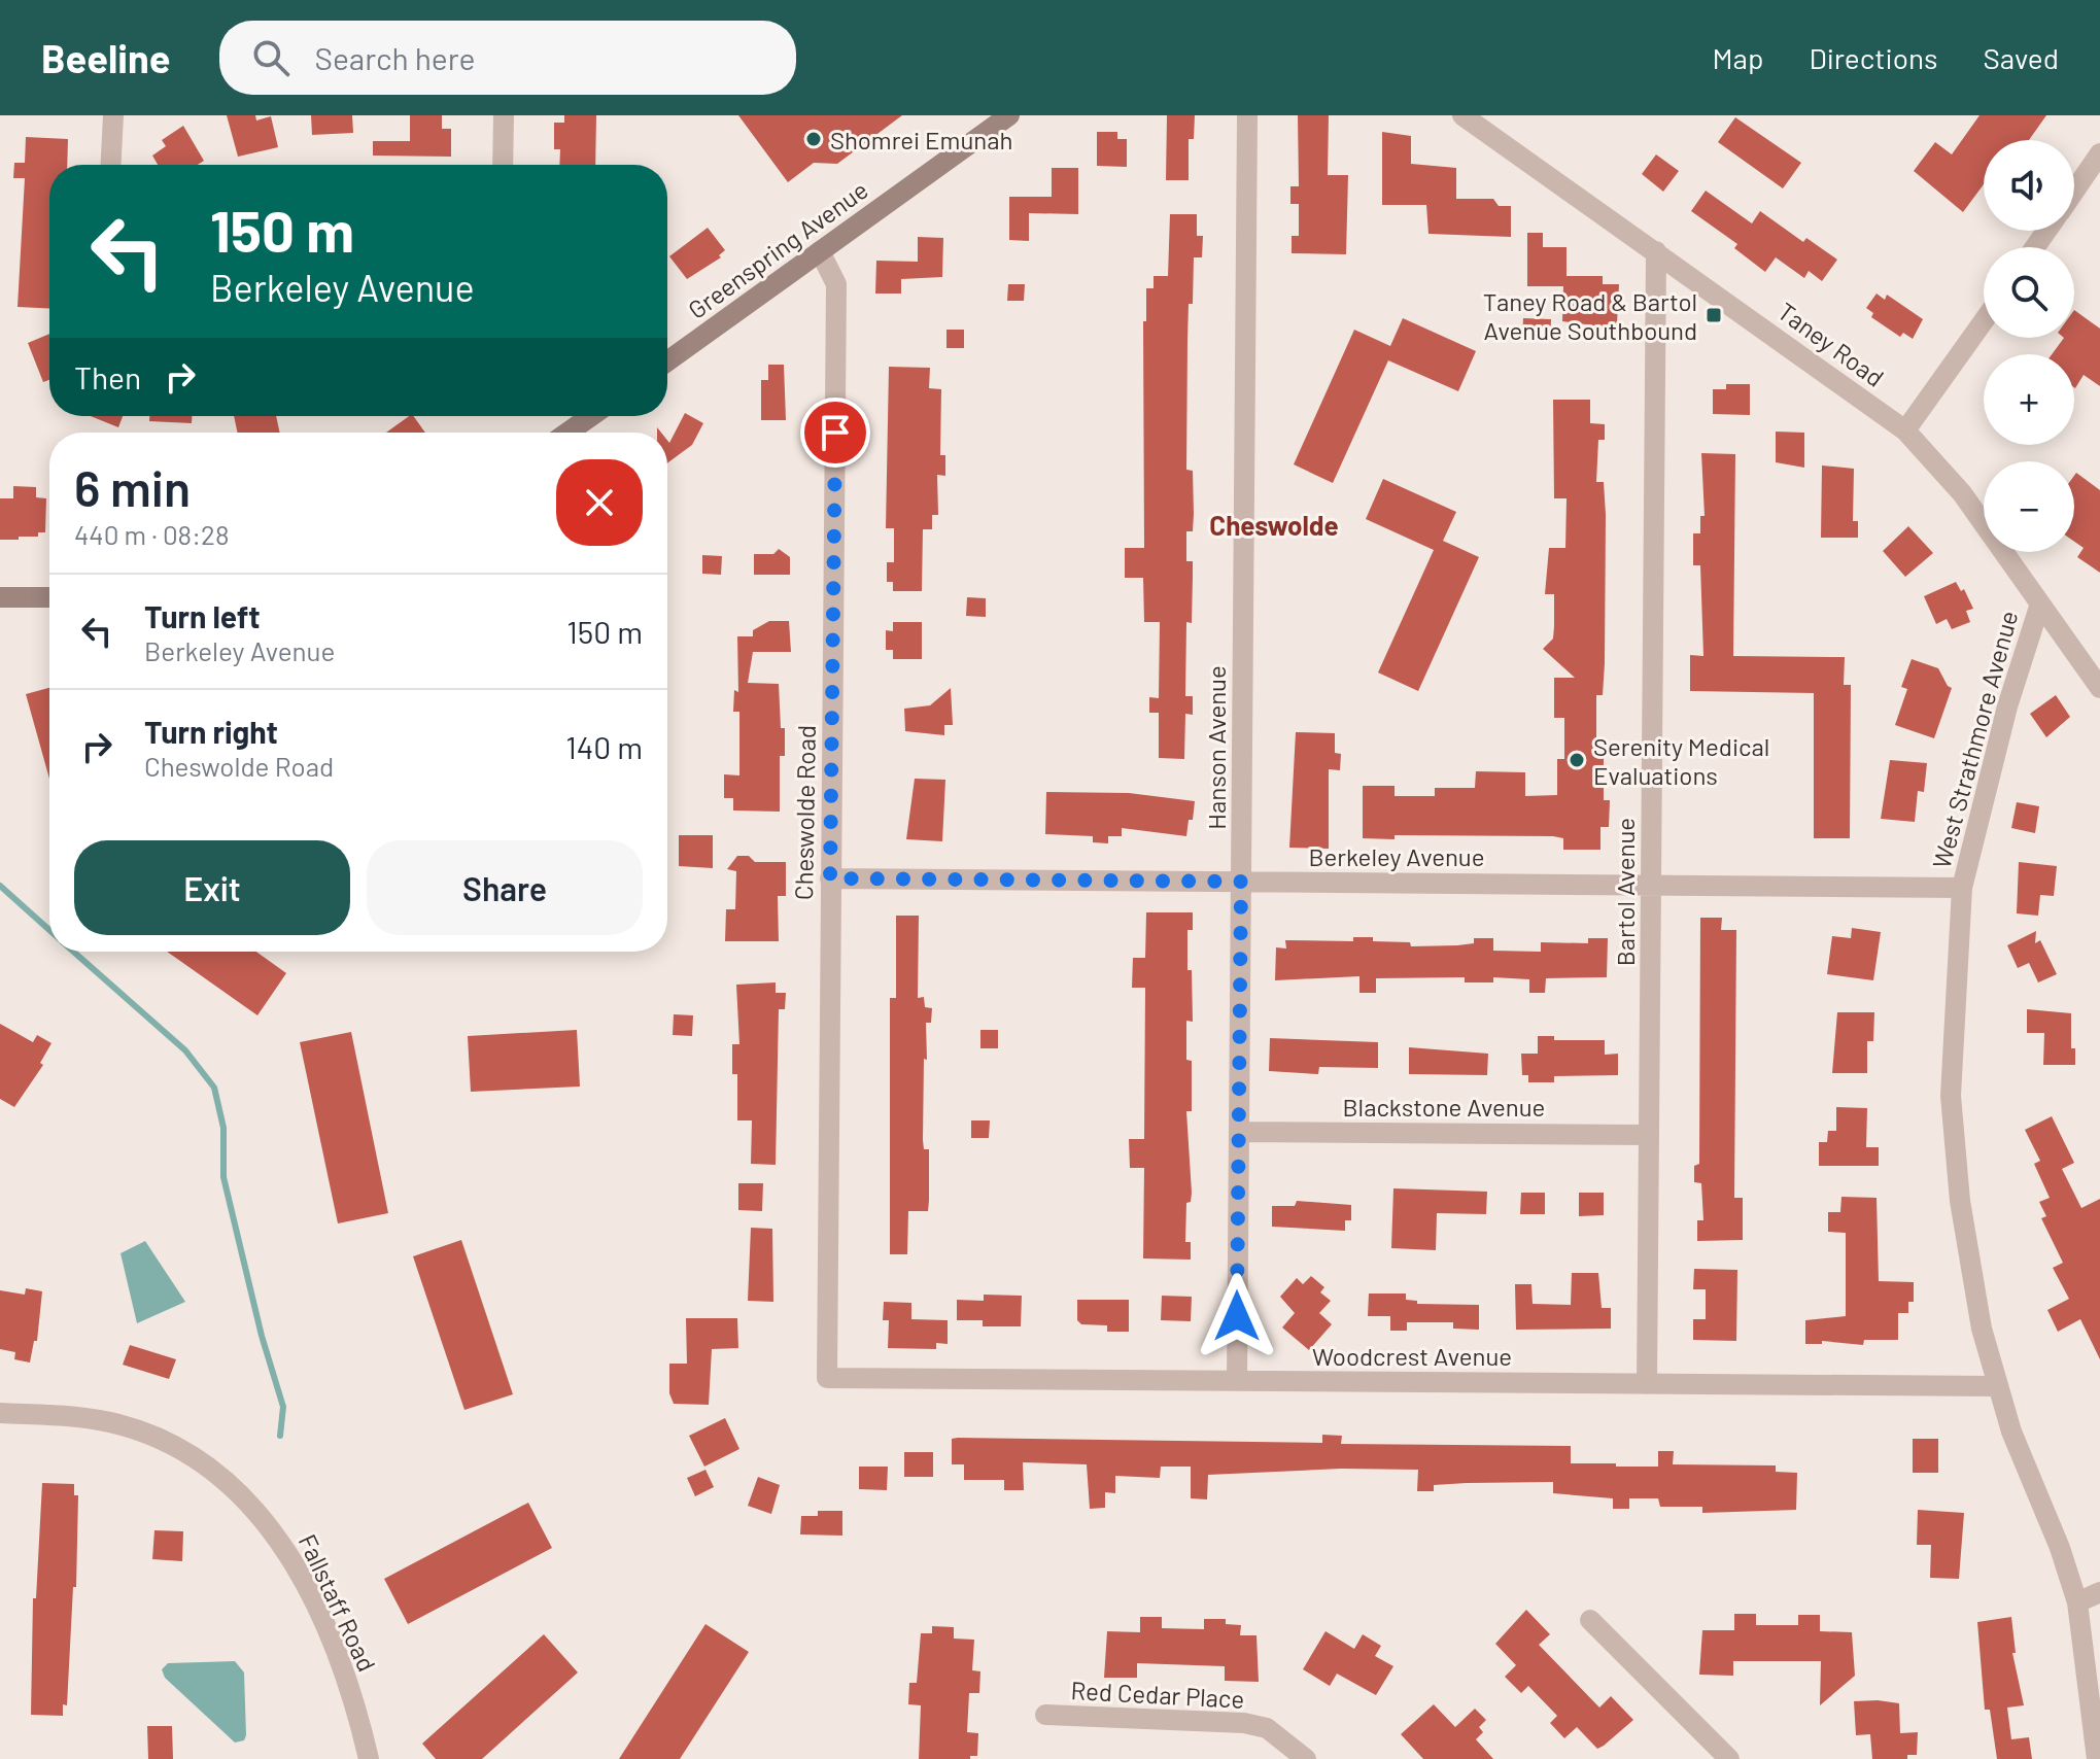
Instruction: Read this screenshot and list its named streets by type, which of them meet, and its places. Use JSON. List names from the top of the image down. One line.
{"streets":{"main road":["Greenspring Avenue"],"street":["Taney Road","West Strathmore Avenue","Hanson Avenue","Cheswolde Road","Berkeley Avenue","Bartol Avenue","Blackstone Avenue","Woodcrest Avenue","Fallstaff Road","Red Cedar Place"]},"crossings":[["Greenspring Avenue","Cheswolde Road"],["Taney Road","West Strathmore Avenue"],["Taney Road","Bartol Avenue"],["West Strathmore Avenue","Berkeley Avenue"],["West Strathmore Avenue","Woodcrest Avenue"],["Hanson Avenue","Berkeley Avenue"],["Hanson Avenue","Blackstone Avenue"],["Hanson Avenue","Woodcrest Avenue"],["Cheswolde Road","Berkeley Avenue"],["Cheswolde Road","Woodcrest Avenue"],["Berkeley Avenue","Bartol Avenue"],["Bartol Avenue","Blackstone Avenue"],["Bartol Avenue","Woodcrest Avenue"]],"districts":["Cheswolde"],"places":{"other":["Shomrei Emunah","Serenity Medical Evaluations"],"transit":["Taney Road & Bartol Avenue Southbound"]},"page":{"header":"Beeline","search":"Search here","nav":["Map","Directions","Saved"],"map_buttons":["+","−"],"turn":["150 m","Berkeley Avenue"],"then":"Then","heading":["6 min","440 m · 08:28"],"list":[{"name":"Turn left","note":"Berkeley Avenue","value":"150 m"},{"name":"Turn right","note":"Cheswolde Road","value":"140 m"}],"buttons":["Exit","Share"]}}
